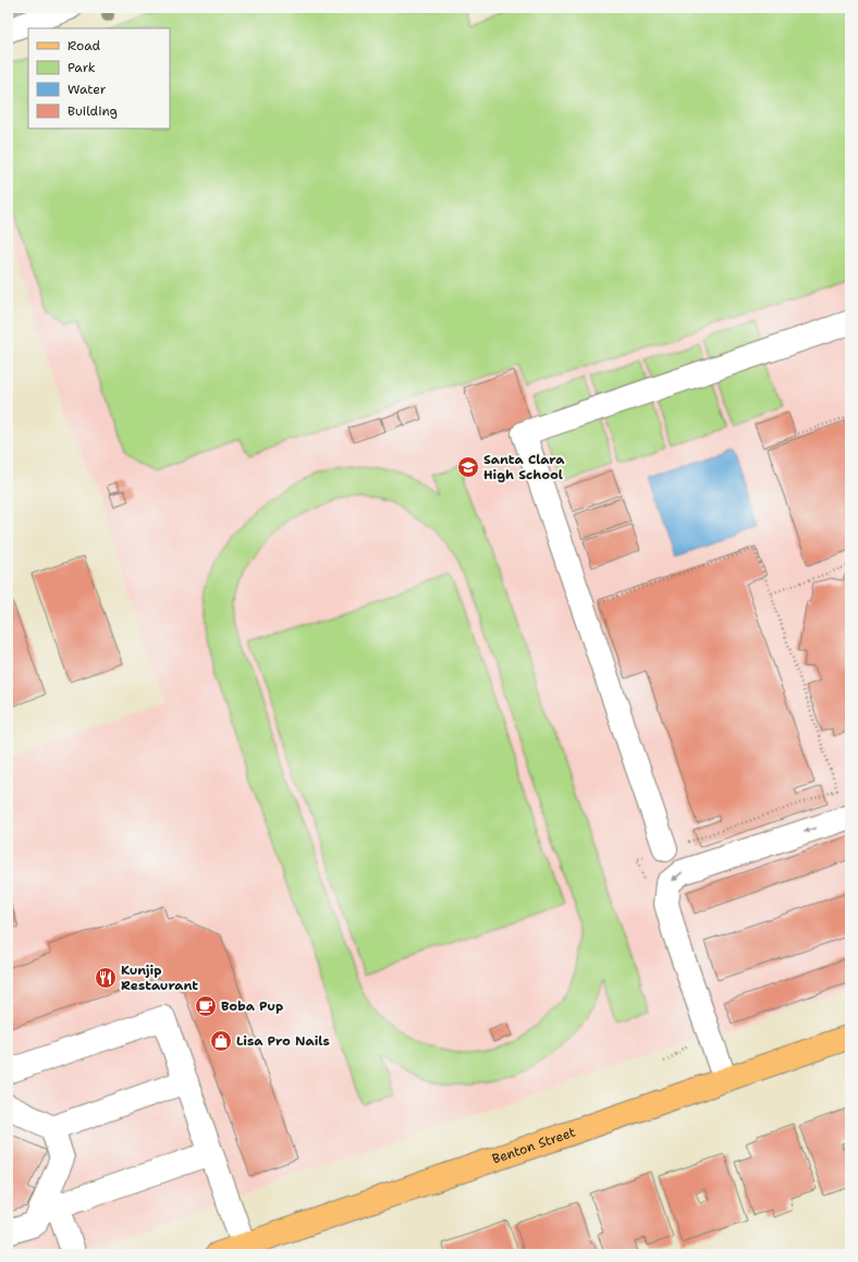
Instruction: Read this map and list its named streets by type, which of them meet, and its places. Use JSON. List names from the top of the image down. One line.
{"streets":{"main road":["Benton Street"]},"places":{"school or university":["Santa Clara High School"],"restaurant":["Kunjip Restaurant"],"cafe":["Boba Pup"],"shop":["Lisa Pro Nails"]},"legend":["Road","Park","Water","Building"]}
